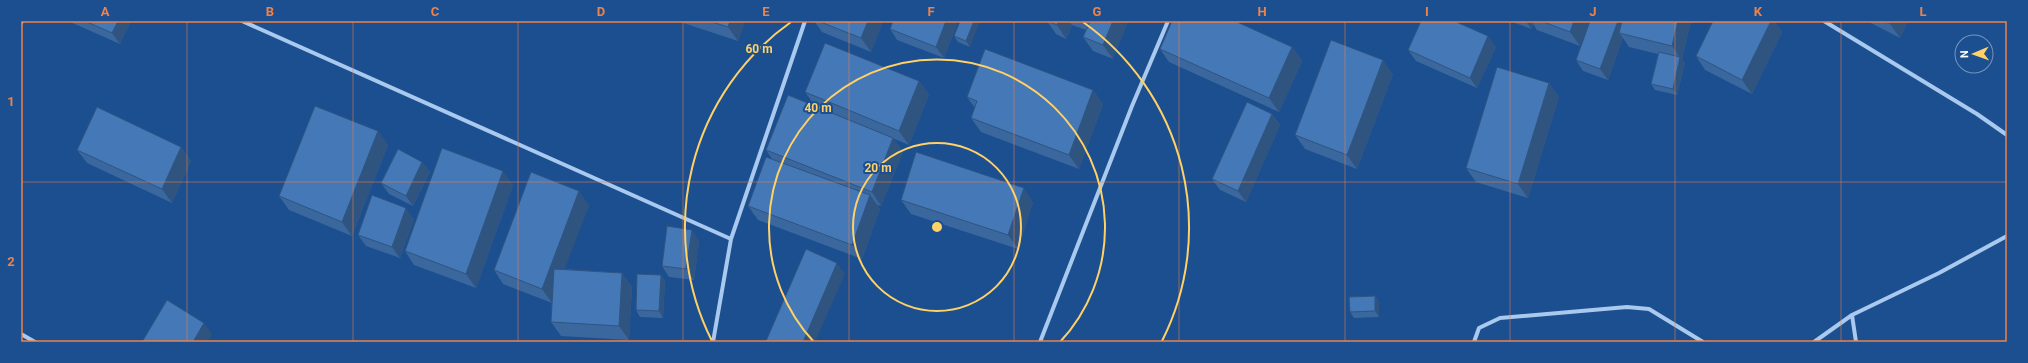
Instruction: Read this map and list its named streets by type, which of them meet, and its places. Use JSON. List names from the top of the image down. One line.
{"north":"left","grid":{"columns":["A","B","C","D","E","F","G","H","I","J","K","L"],"rows":["1","2"]},"rings":["60 m","40 m","20 m"]}
